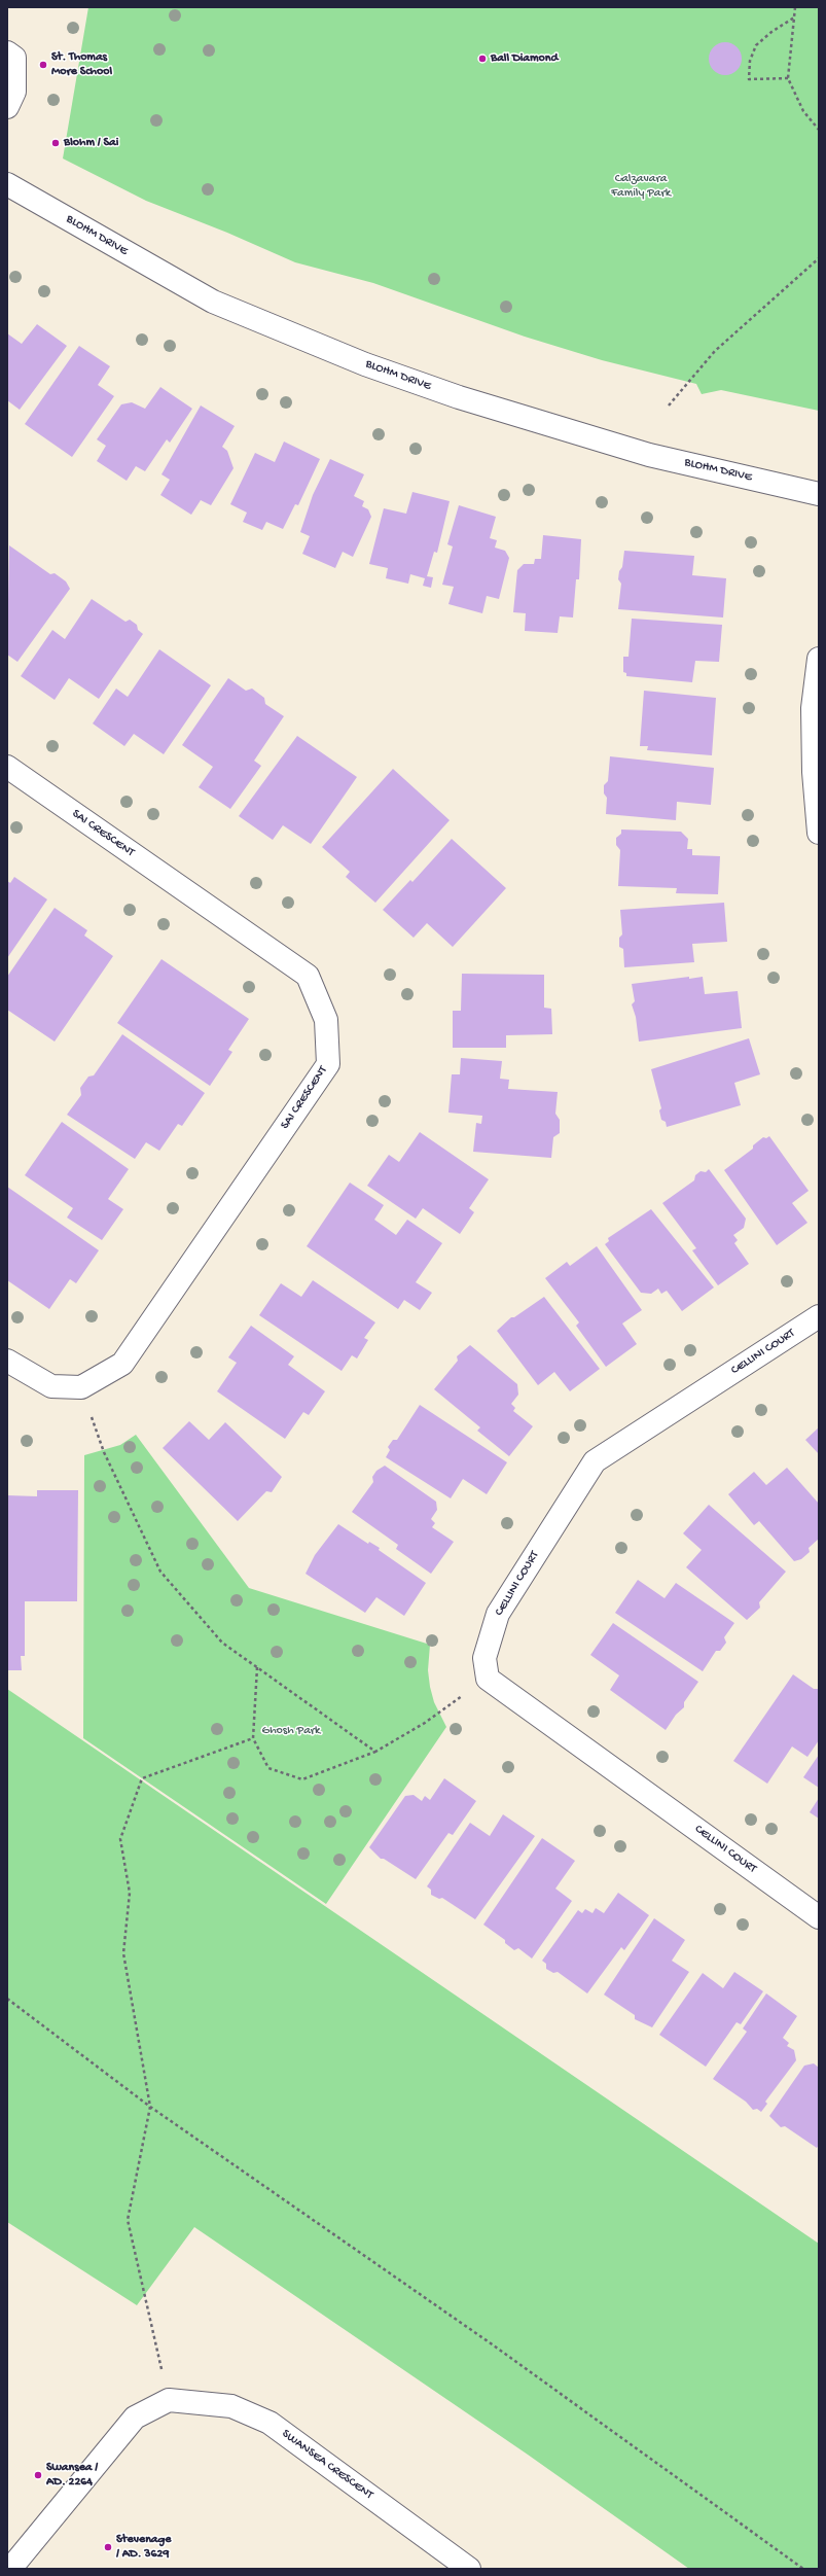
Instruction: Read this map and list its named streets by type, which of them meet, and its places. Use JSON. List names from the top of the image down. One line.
{"streets":{"street":["BLOHM DRIVE","SAI CRESCENT","CELLINI COURT","SWANSEA CRESCENT"]},"parks":["Calzavara Family Park","Ghosh Park"],"places":["Ball Diamond","St. Thomas More School","Blohm / Sai","Swansea / AD. 2264","Stevenage / AD. 3629"]}
